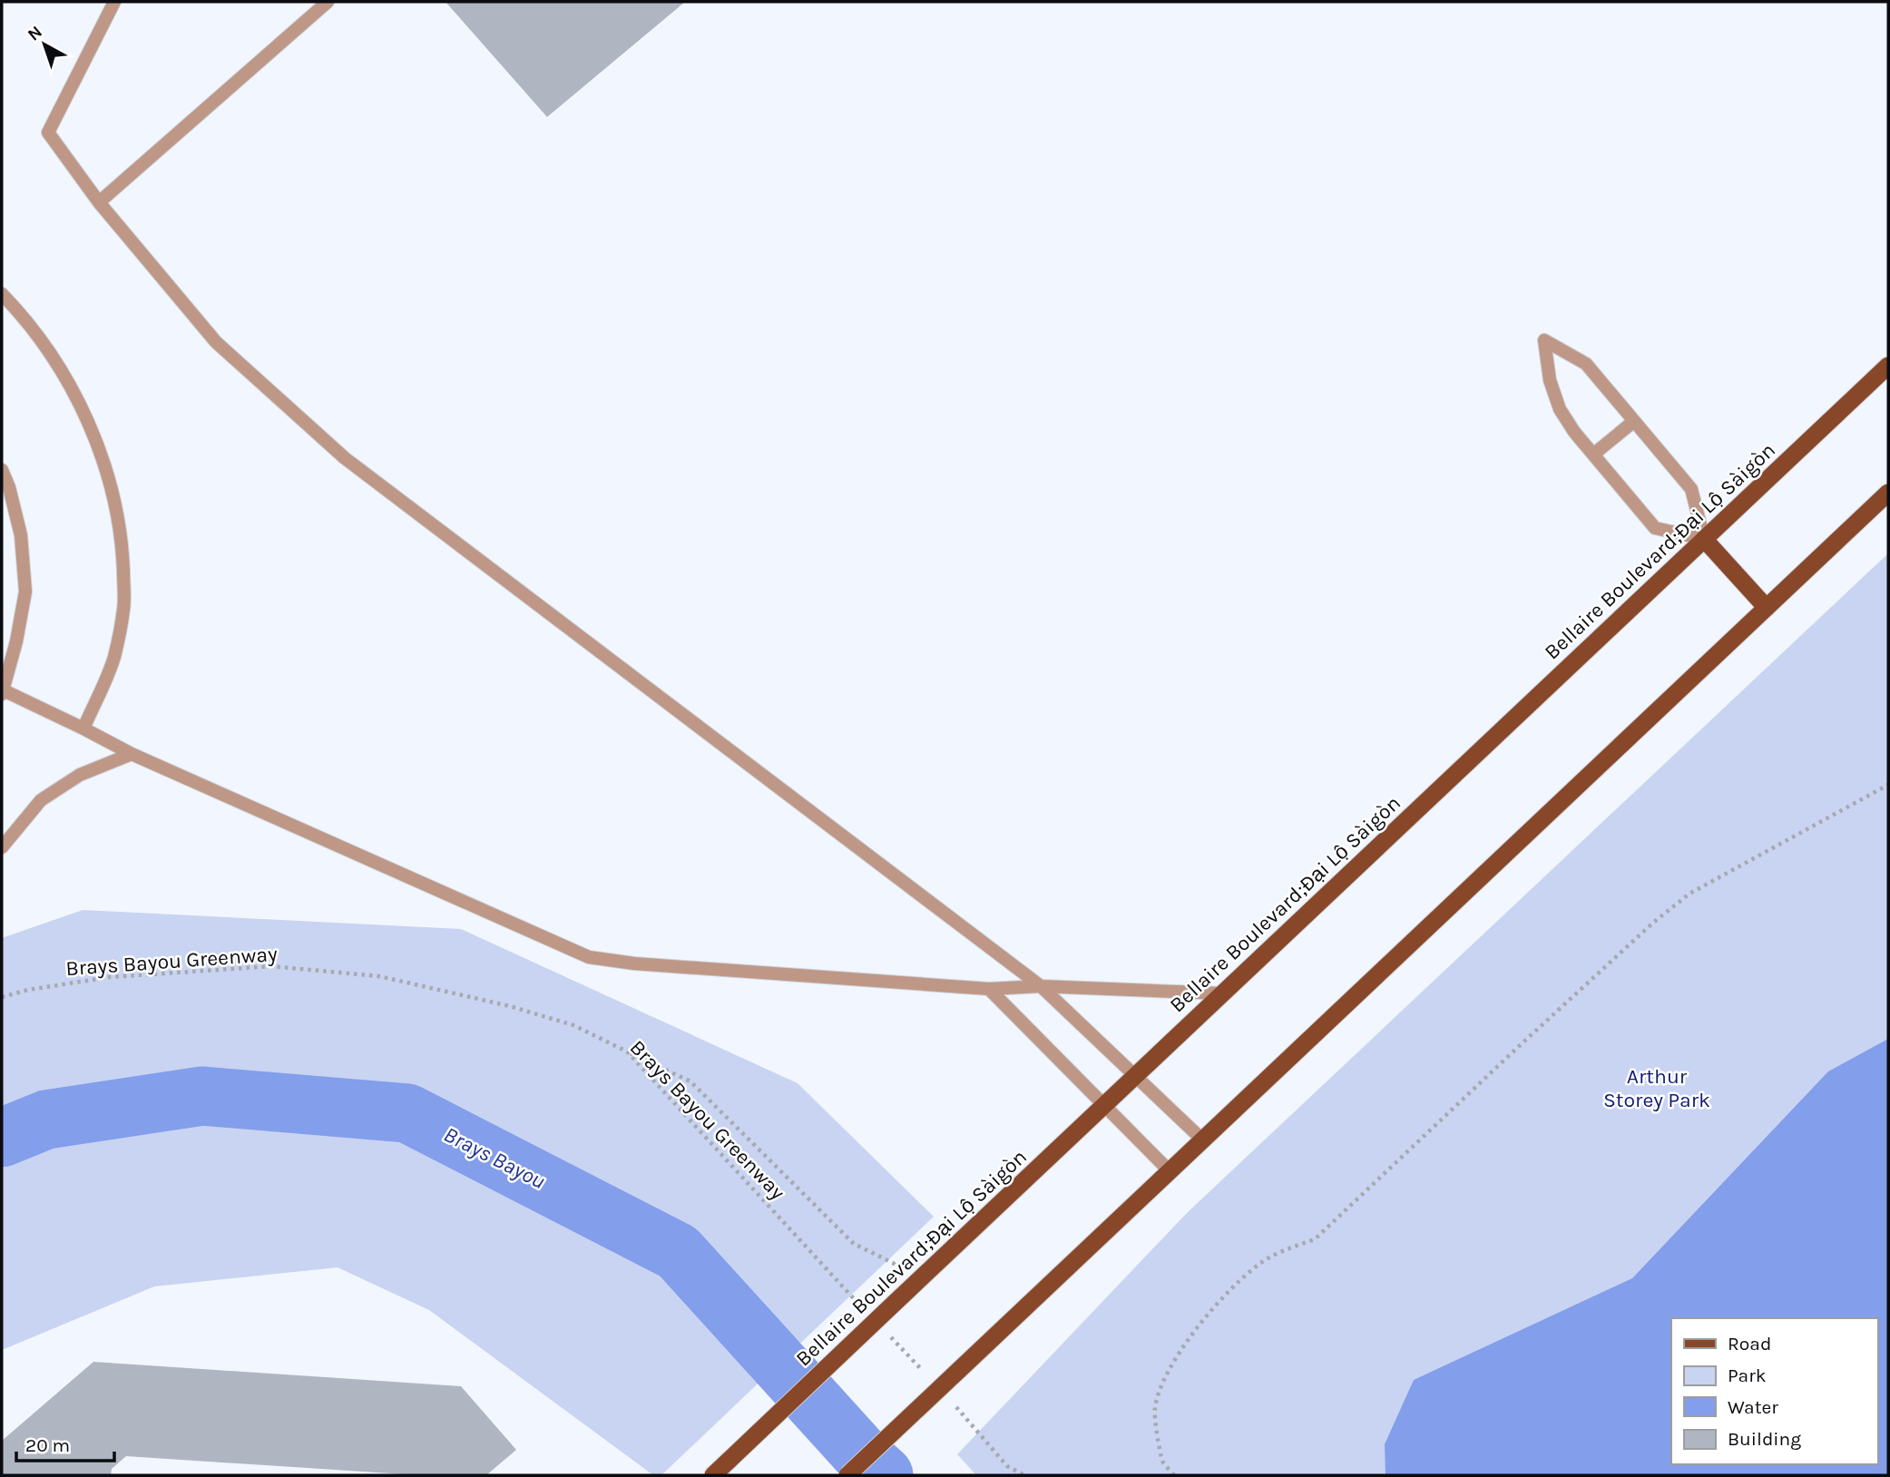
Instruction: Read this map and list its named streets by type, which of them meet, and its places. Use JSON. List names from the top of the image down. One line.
{"streets":{"main road":["Bellaire Boulevard;Đại Lộ Sàigòn"],"path":["Brays Bayou Greenway"]},"water":["Brays Bayou"],"parks":["Arthur Storey Park"],"legend":["Road","Park","Water","Building"],"scale_bar":"20 m","north":"top left"}
